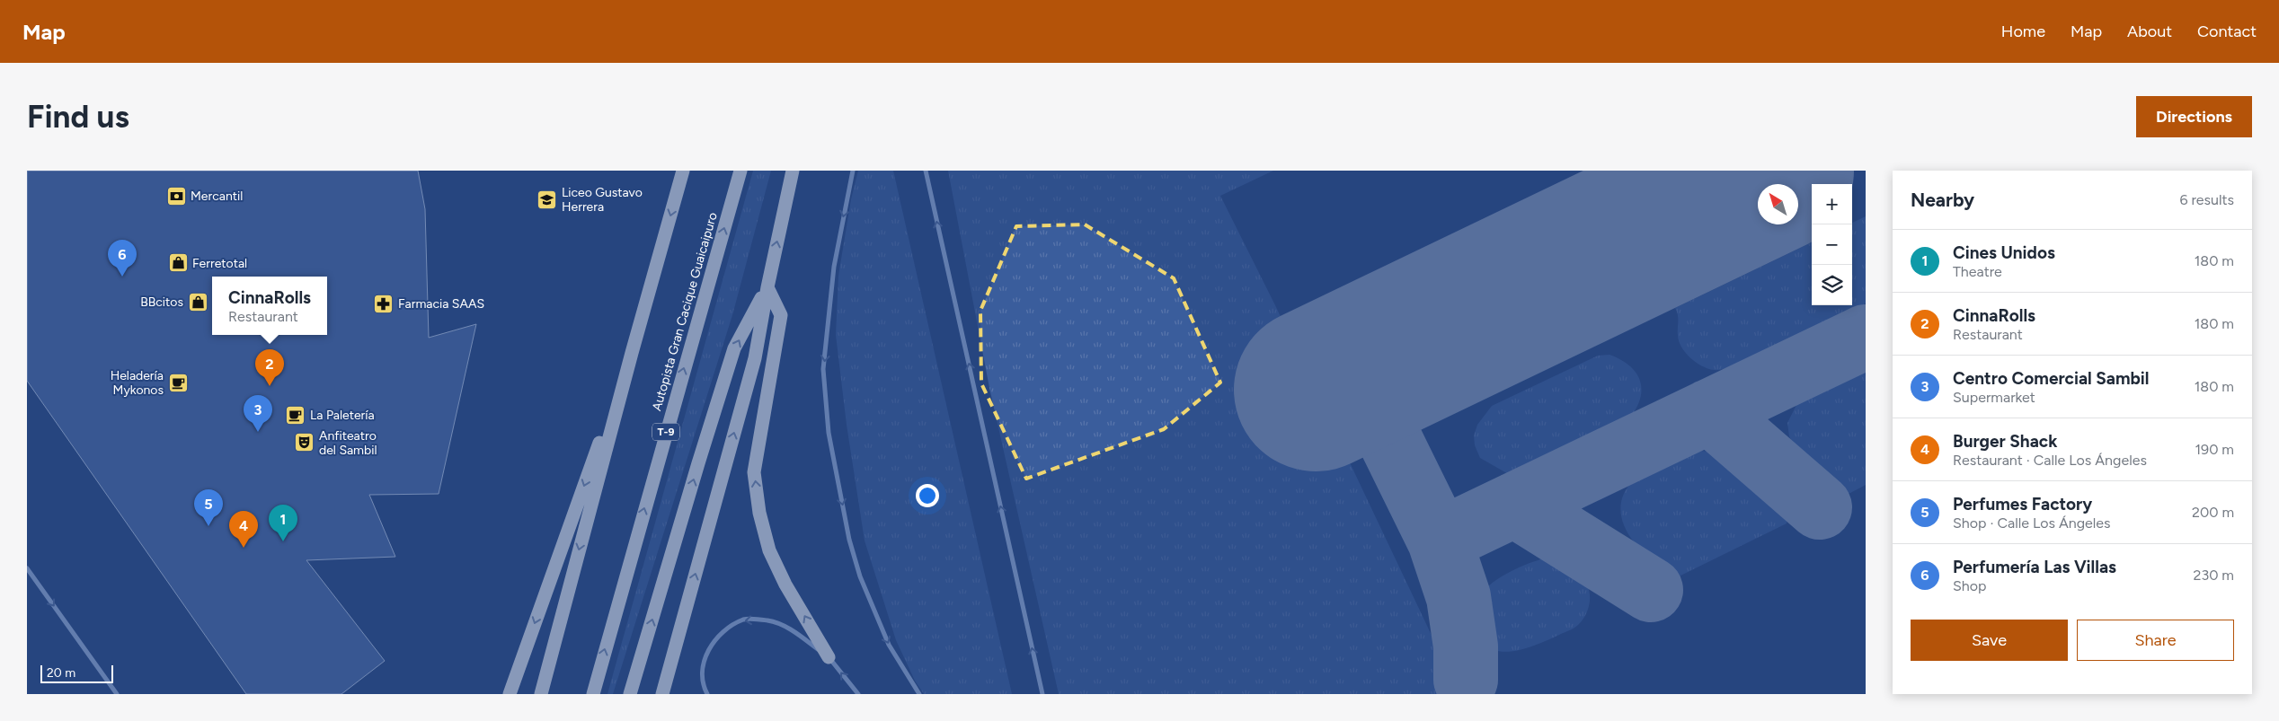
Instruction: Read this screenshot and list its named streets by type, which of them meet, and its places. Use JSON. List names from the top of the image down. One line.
{"streets":{"highway":["Autopista Gran Cacique Guaicaipuro","T-9"]},"places":{"bank":["Mercantil"],"school or university":["Liceo Gustavo Herrera"],"shop":["Ferretotal","BBcitos"],"pharmacy":["Farmacia SAAS"],"cafe":["Heladería Mykonos","La Paletería"],"theatre":["Anfiteatro del Sambil"]},"scale_bar":"20 m","north":"top left","page":{"header":"Map","nav":["Home","Map","About","Contact"],"buttons":["Directions",["Save","Share"]],"title":"Find us","heading":["Nearby","6 results"],"map_buttons":["+","−"],"list":[{"mark":"1","name":"Cines Unidos","note":"Theatre","value":"180 m"},{"mark":"2","name":"CinnaRolls","note":"Restaurant","value":"180 m"},{"mark":"3","name":"Centro Comercial Sambil","note":"Supermarket","value":"180 m"},{"mark":"4","name":"Burger Shack","note":"Restaurant · Calle Los Ángeles","value":"190 m"},{"mark":"5","name":"Perfumes Factory","note":"Shop · Calle Los Ángeles","value":"200 m"},{"mark":"6","name":"Perfumería Las Villas","note":"Shop","value":"230 m"}],"pins":["6","2","3","5","1","4"],"popup":["CinnaRolls","Restaurant"],"scale":"20 m"}}
